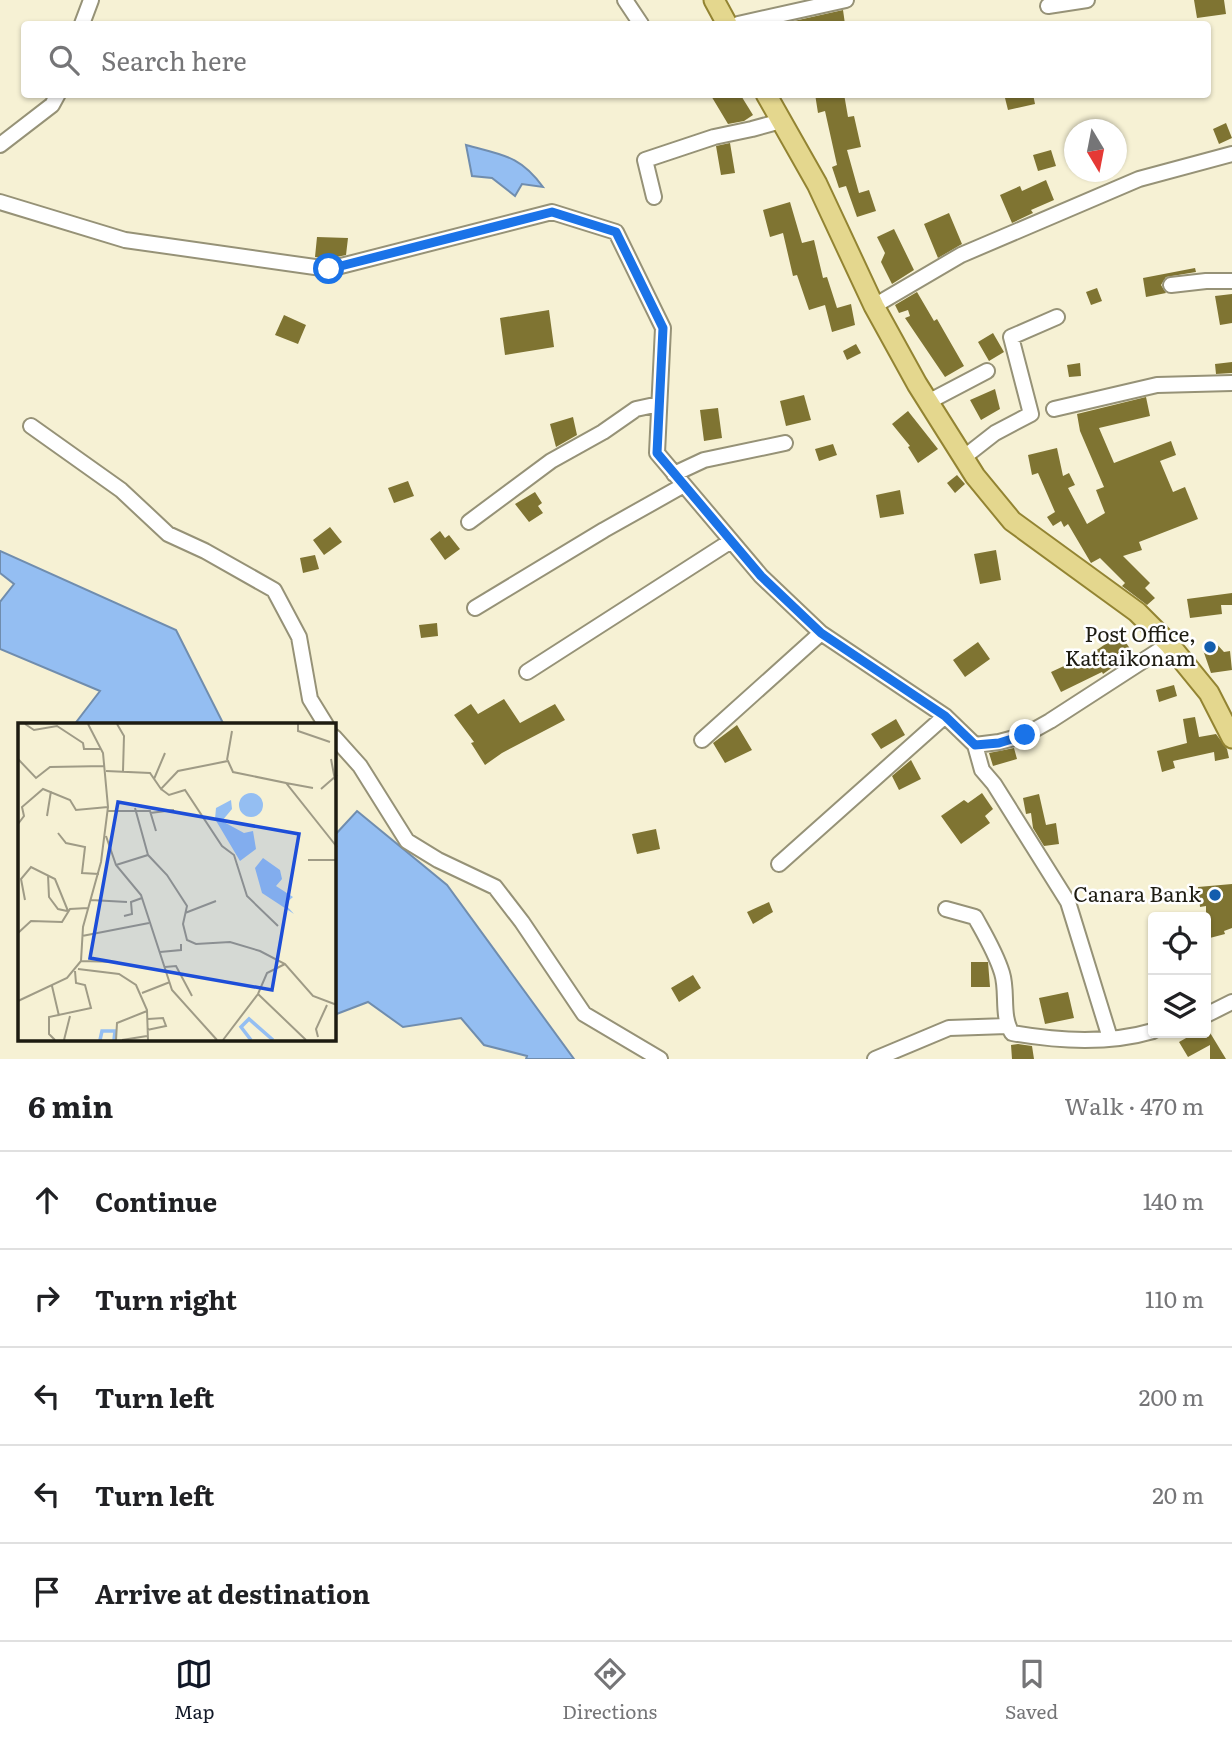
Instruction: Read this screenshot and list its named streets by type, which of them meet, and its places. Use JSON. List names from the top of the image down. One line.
{"places":["Post Office, Kattaikonam","Canara Bank"],"north":"bottom","page":{"search":"Search here","heading":["6 min","Walk · 470 m"],"list":[["Continue","140 m"],["Turn right","110 m"],["Turn left","200 m"],["Turn left","20 m"],"Arrive at destination"],"nav":["Map","Directions","Saved"]}}
